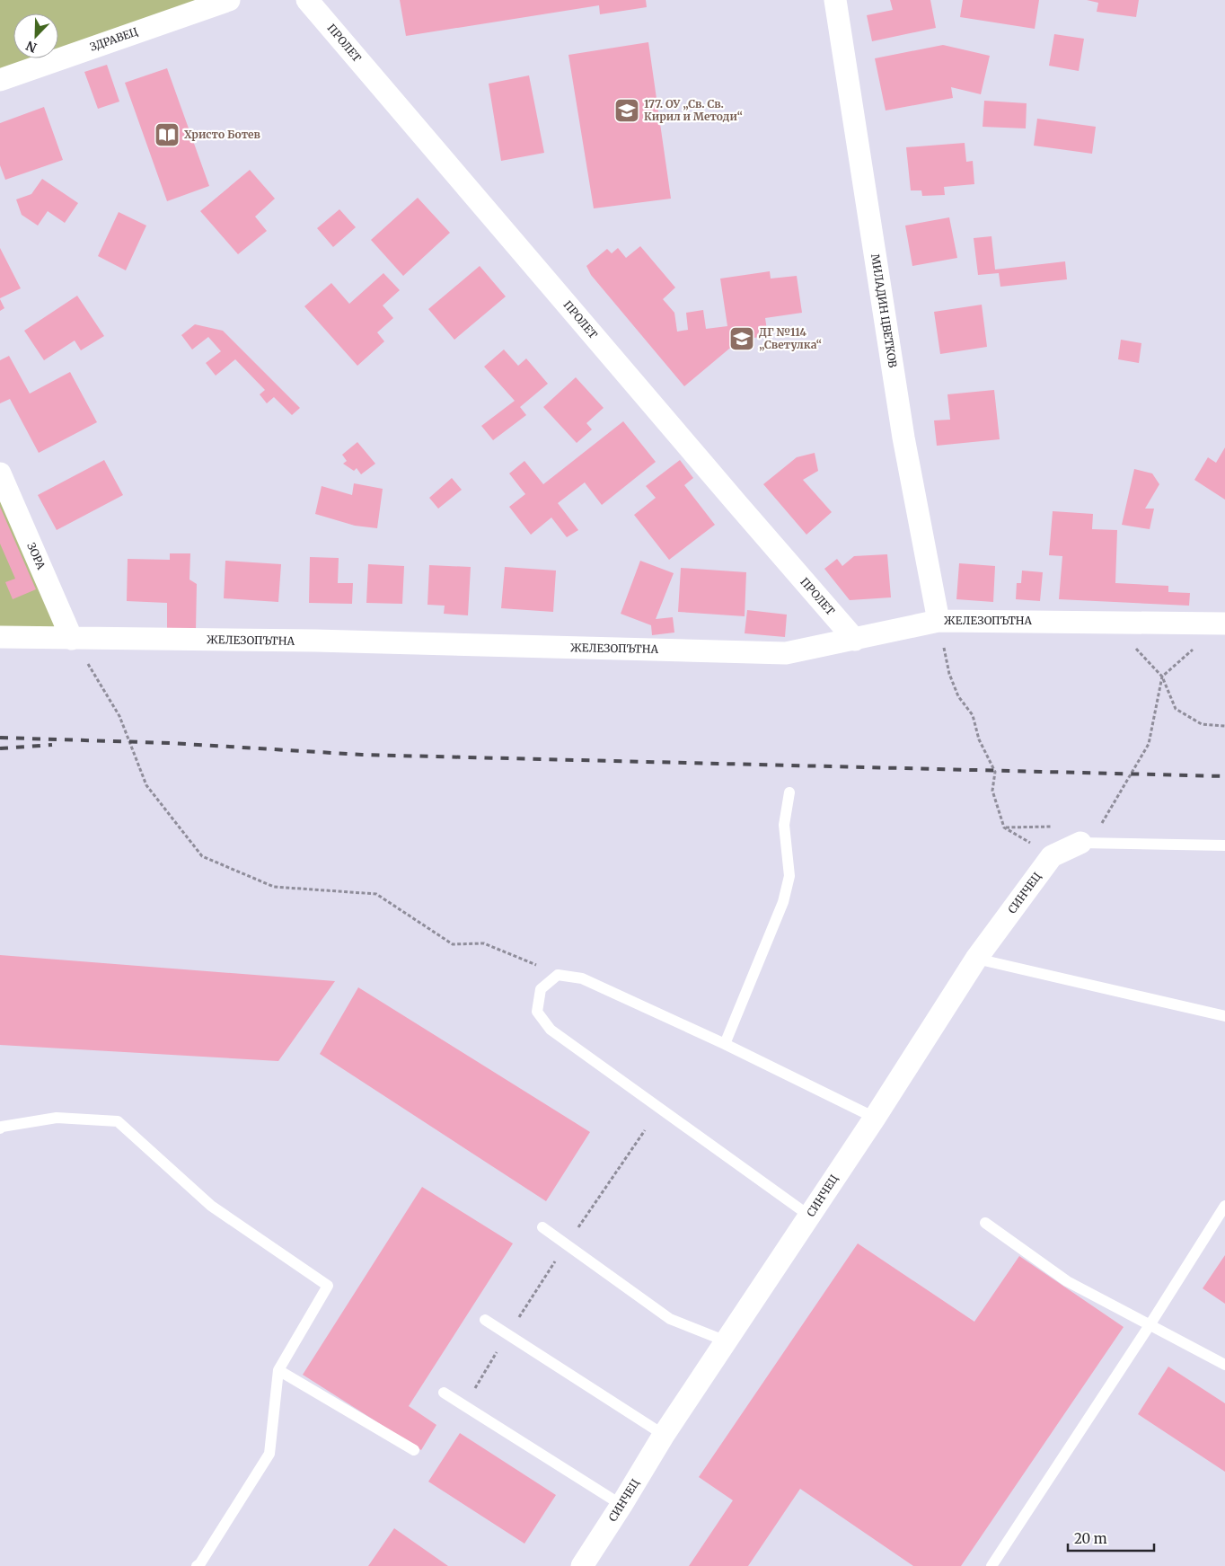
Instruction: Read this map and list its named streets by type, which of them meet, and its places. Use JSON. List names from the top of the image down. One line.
{"streets":{"street":["ЗДРАВЕЦ","ПРОЛЕТ","МИЛАДИН ЦВЕТКОВ","ЗОРА","ЖЕЛЕЗОПЪТНА","СИНЧЕЦ"]},"crossings":[["ПРОЛЕТ","ЖЕЛЕЗОПЪТНА"],["МИЛАДИН ЦВЕТКОВ","ЖЕЛЕЗОПЪТНА"],["ЗОРА","ЖЕЛЕЗОПЪТНА"]],"places":{"school or university":["177. ОУ „Св. Св. Кирил и Методи“","ДГ №114 „Светулка“"],"library":["Христо Ботев"]},"scale_bar":"20 m","north":"bottom left"}
